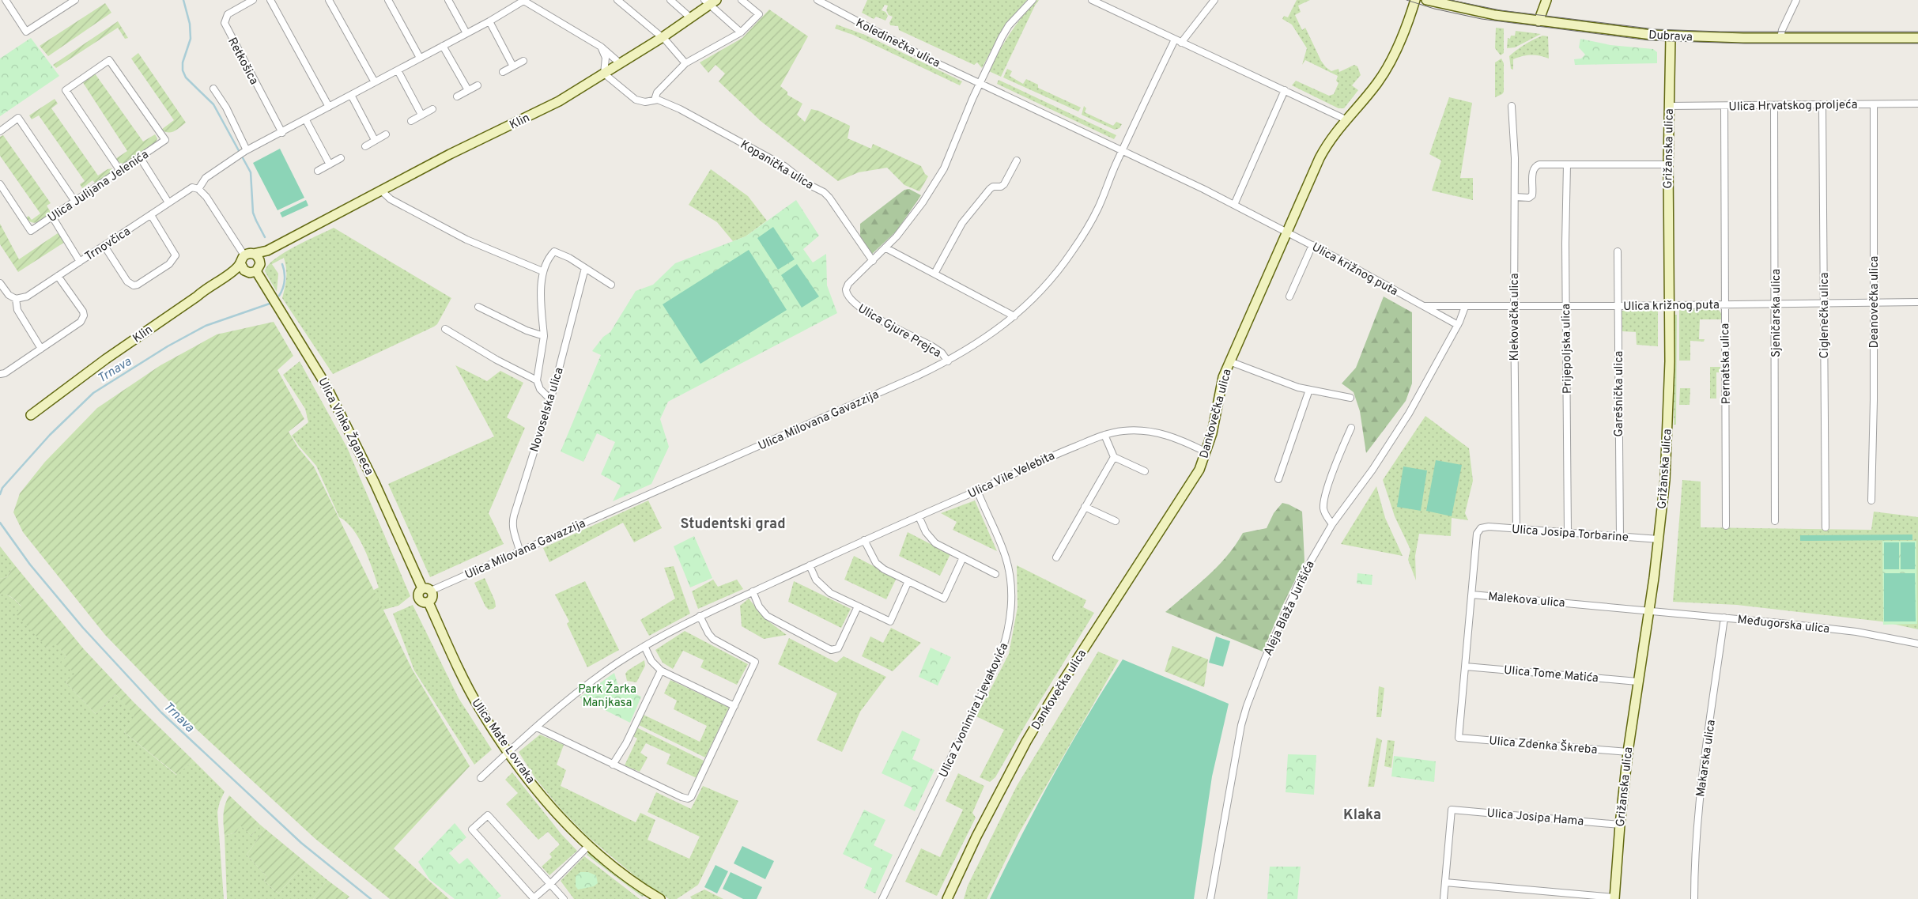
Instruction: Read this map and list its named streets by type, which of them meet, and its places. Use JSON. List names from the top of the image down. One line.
{"streets":{"street":["Dubrava","Koledinečka ulica","Retkošica","Ulica Hrvatskog proljeća","Klin","Grižanska ulica","Kopanička ulica","Ulica Julijana Jelenića","Trnovčica","Ulica križnog puta","Deanovečka ulica","Sjeničarska ulica","Ciglenečka ulica","Klekovačka ulica","Ulica Gjure Prejca","Prijepoljska ulica","Pernatska ulica","Garešnička ulica","Novoselska ulica","Dankovečka ulica","Ulica Milovana Gavazzija","Ulica Vinka Žganeca","Ulica Vile Velebita","Ulica Josipa Torbarine","Malekova ulica","Aleja Blaža Jurišića","Međugorska ulica","Ulica Tome Matića","Ulica Zvonimira Ljevakovića","Ulica Mate Lovraka","Ulica Zdenka Škreba","Makarska ulica","Ulica Josipa Hama"]},"crossings":[["Dubrava","Grižanska ulica"],["Koledinečka ulica","Ulica križnog puta"],["Koledinečka ulica","Ulica Gjure Prejca"],["Koledinečka ulica","Dankovečka ulica"],["Koledinečka ulica","Ulica Milovana Gavazzija"],["Ulica Hrvatskog proljeća","Grižanska ulica"],["Ulica Hrvatskog proljeća","Deanovečka ulica"],["Ulica Hrvatskog proljeća","Sjeničarska ulica"],["Ulica Hrvatskog proljeća","Ciglenečka ulica"],["Ulica Hrvatskog proljeća","Pernatska ulica"],["Klin","Kopanička ulica"],["Klin","Ulica Vinka Žganeca"],["Grižanska ulica","Ulica križnog puta"],["Grižanska ulica","Ulica Josipa Torbarine"],["Grižanska ulica","Malekova ulica"],["Grižanska ulica","Međugorska ulica"],["Grižanska ulica","Ulica Tome Matića"],["Grižanska ulica","Ulica Zdenka Škreba"],["Grižanska ulica","Ulica Josipa Hama"],["Kopanička ulica","Ulica Gjure Prejca"],["Ulica križnog puta","Deanovečka ulica"],["Ulica križnog puta","Sjeničarska ulica"],["Ulica križnog puta","Ciglenečka ulica"],["Ulica križnog puta","Klekovačka ulica"],["Ulica križnog puta","Prijepoljska ulica"],["Ulica križnog puta","Pernatska ulica"],["Ulica križnog puta","Garešnička ulica"],["Ulica križnog puta","Dankovečka ulica"],["Ulica križnog puta","Aleja Blaža Jurišića"],["Klekovačka ulica","Ulica Josipa Torbarine"],["Ulica Gjure Prejca","Ulica Milovana Gavazzija"],["Prijepoljska ulica","Ulica Josipa Torbarine"],["Garešnička ulica","Ulica Josipa Torbarine"],["Novoselska ulica","Ulica Milovana Gavazzija"],["Dankovečka ulica","Ulica Vile Velebita"],["Ulica Milovana Gavazzija","Ulica Vinka Žganeca"],["Ulica Milovana Gavazzija","Ulica Mate Lovraka"],["Ulica Vinka Žganeca","Ulica Mate Lovraka"],["Ulica Vile Velebita","Ulica Zvonimira Ljevakovića"],["Ulica Vile Velebita","Ulica Mate Lovraka"],["Ulica Josipa Torbarine","Malekova ulica"],["Malekova ulica","Međugorska ulica"],["Međugorska ulica","Makarska ulica"],["Ulica Tome Matića","Ulica Zdenka Škreba"]],"districts":["Studentski grad","Klaka"],"water":["Trnava"],"parks":["Park Žarka Manjkasa"]}
